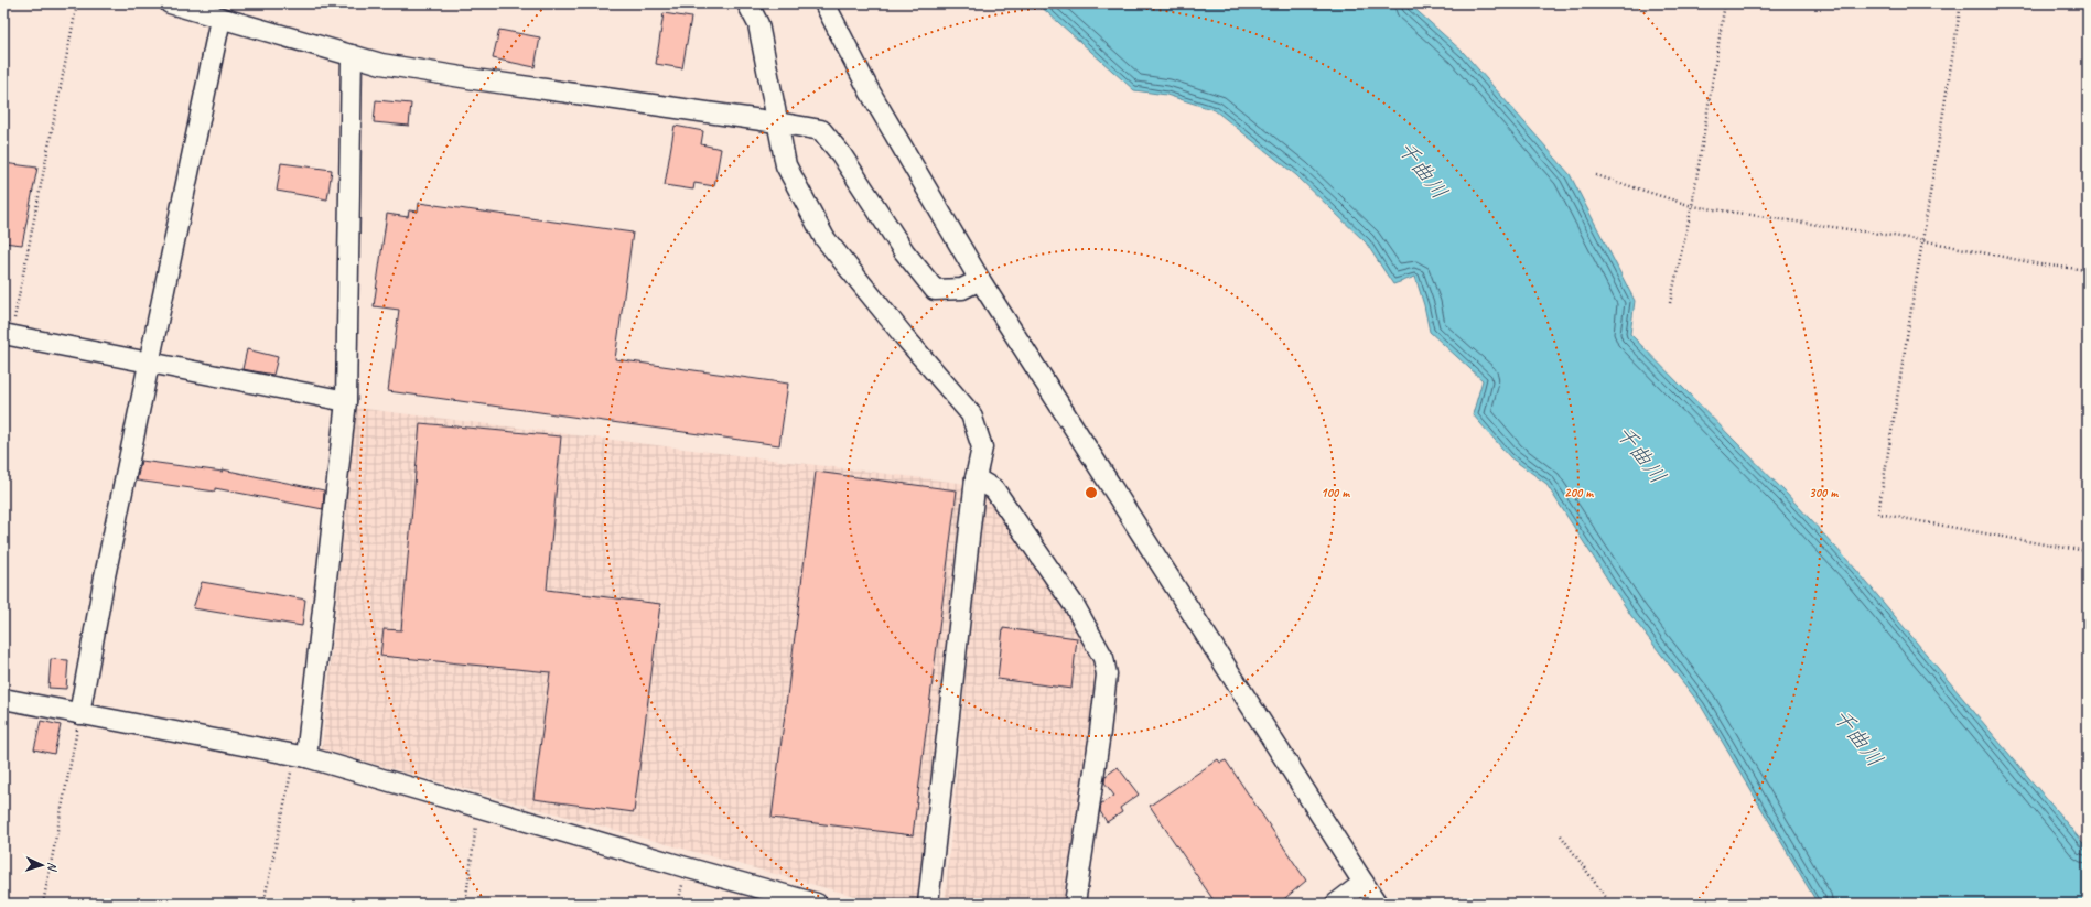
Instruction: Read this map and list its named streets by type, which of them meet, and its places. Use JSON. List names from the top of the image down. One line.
{"water":["千曲川"],"north":"right","rings":["100 m","200 m","300 m"]}
